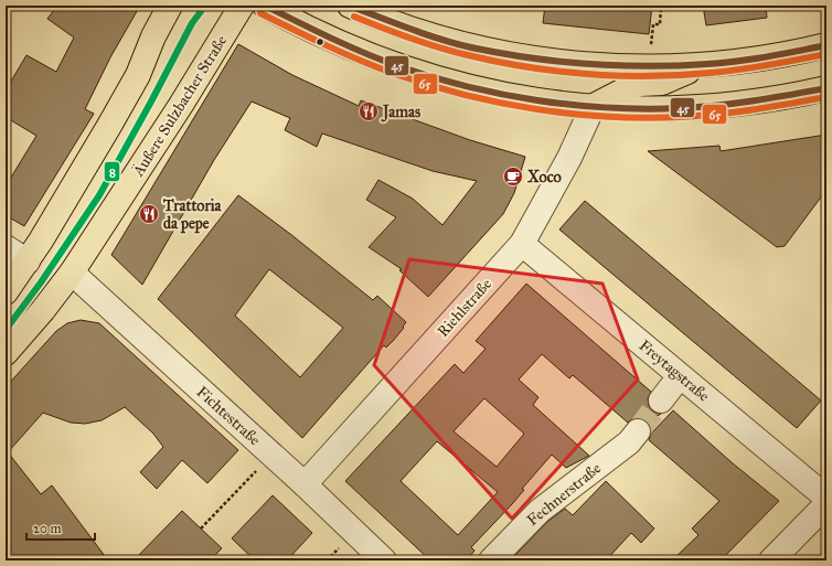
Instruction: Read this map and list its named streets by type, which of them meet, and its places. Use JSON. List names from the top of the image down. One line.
{"streets":{"main road":["Äußere Sulzbacher Straße"],"street":["Riehlstraße","Freytagstraße","Fichtestraße","Fechnerstraße"]},"crossings":[["Äußere Sulzbacher Straße","Fichtestraße"],["Riehlstraße","Freytagstraße"],["Riehlstraße","Fichtestraße"]],"places":{"restaurant":["Jamas","Trattoria da pepe"],"cafe":["Xoco"]},"lines":["transit line 8","transit line 45","transit line 65"],"scale_bar":"20 m"}
